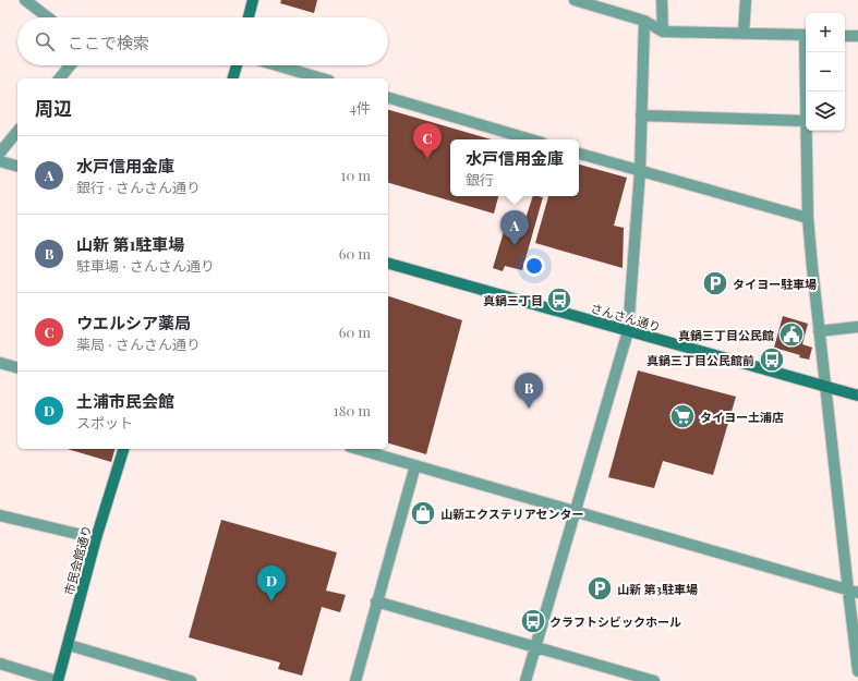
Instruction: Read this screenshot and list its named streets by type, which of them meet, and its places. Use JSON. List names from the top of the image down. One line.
{"streets":{"street":["さんさん通り","市民会館通り"]},"places":{"parking":["タイヨー駐車場","山新 第3駐車場"],"bus stop":["真鍋三丁目","真鍋三丁目公民館前","クラフトシビックホール"],"public building":["真鍋三丁目公民館"],"supermarket":["タイヨー土浦店"],"shop":["山新エクステリアセンター"]},"page":{"map_buttons":["+","−"],"search":"ここで検索","heading":["周辺","4件"],"pins":["C","A","B","D"],"list":[{"mark":"A","name":"水戸信用金庫","note":"銀行 · さんさん通り","value":"10 m"},{"mark":"B","name":"山新 第1駐車場","note":"駐車場 · さんさん通り","value":"60 m"},{"mark":"C","name":"ウエルシア薬局","note":"薬局 · さんさん通り","value":"60 m"},{"mark":"D","name":"土浦市民会館","note":"スポット","value":"180 m"}],"popup":["水戸信用金庫","銀行"]}}
